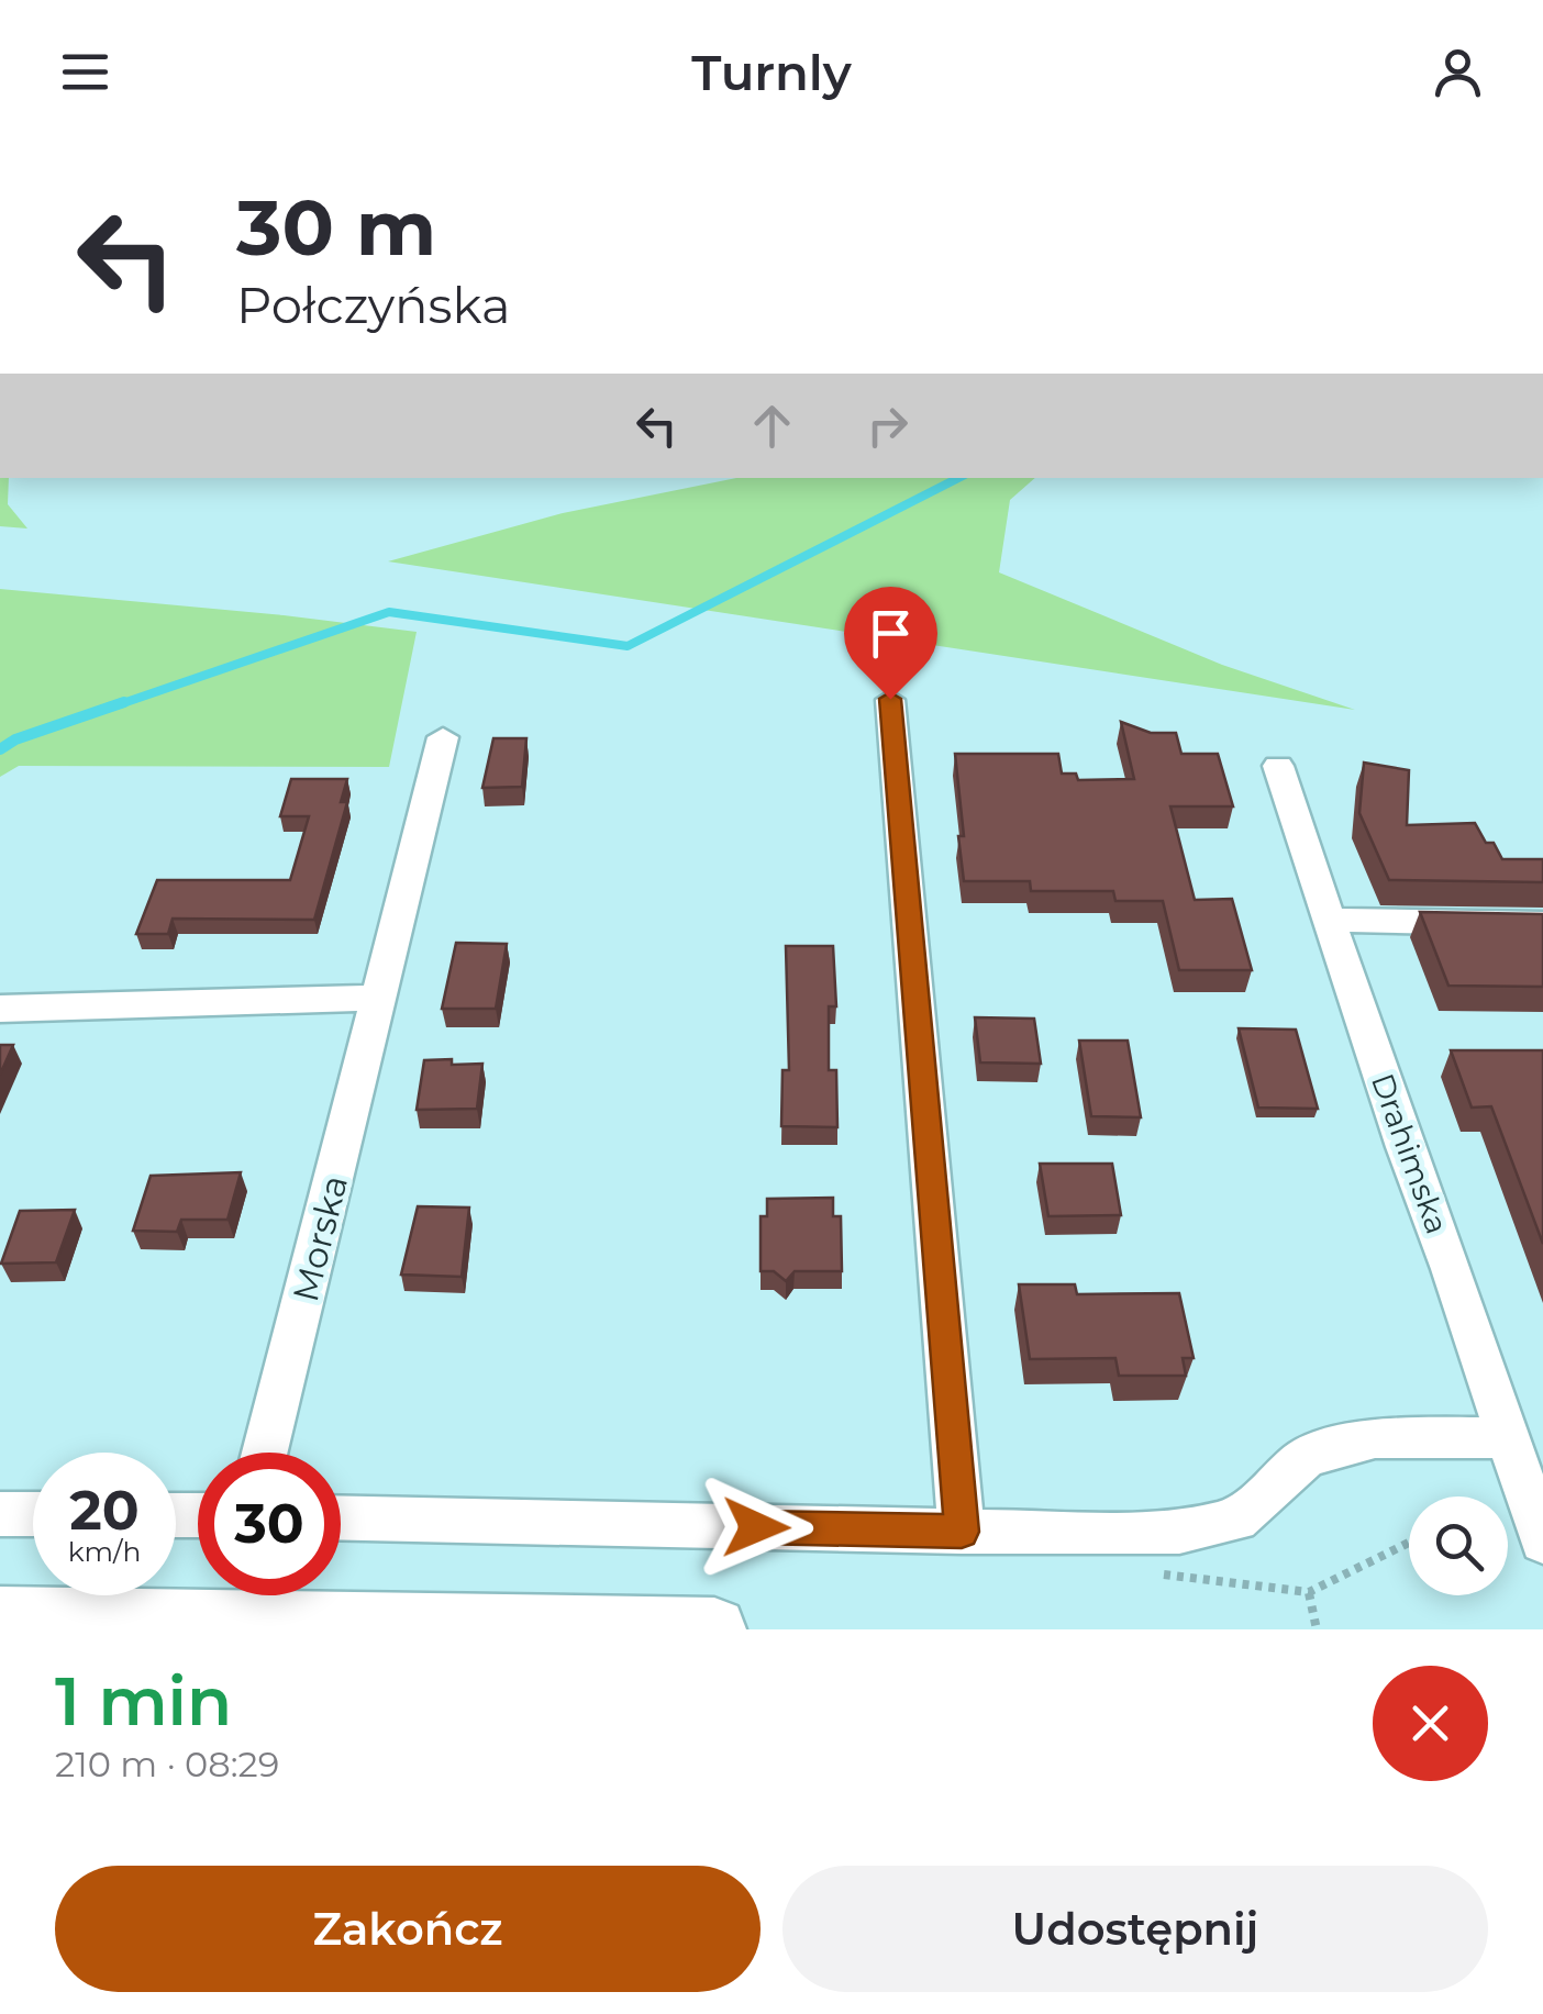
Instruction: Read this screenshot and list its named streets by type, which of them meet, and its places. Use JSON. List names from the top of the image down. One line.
{"streets":{"street":["Drahimska","Morska"]},"page":{"header":"Turnly","turn":["30 m","Połczyńska"],"speed":"20 km/h","limit":"30","heading":["1 min","210 m · 08:29"],"buttons":["Zakończ","Udostępnij"]}}
